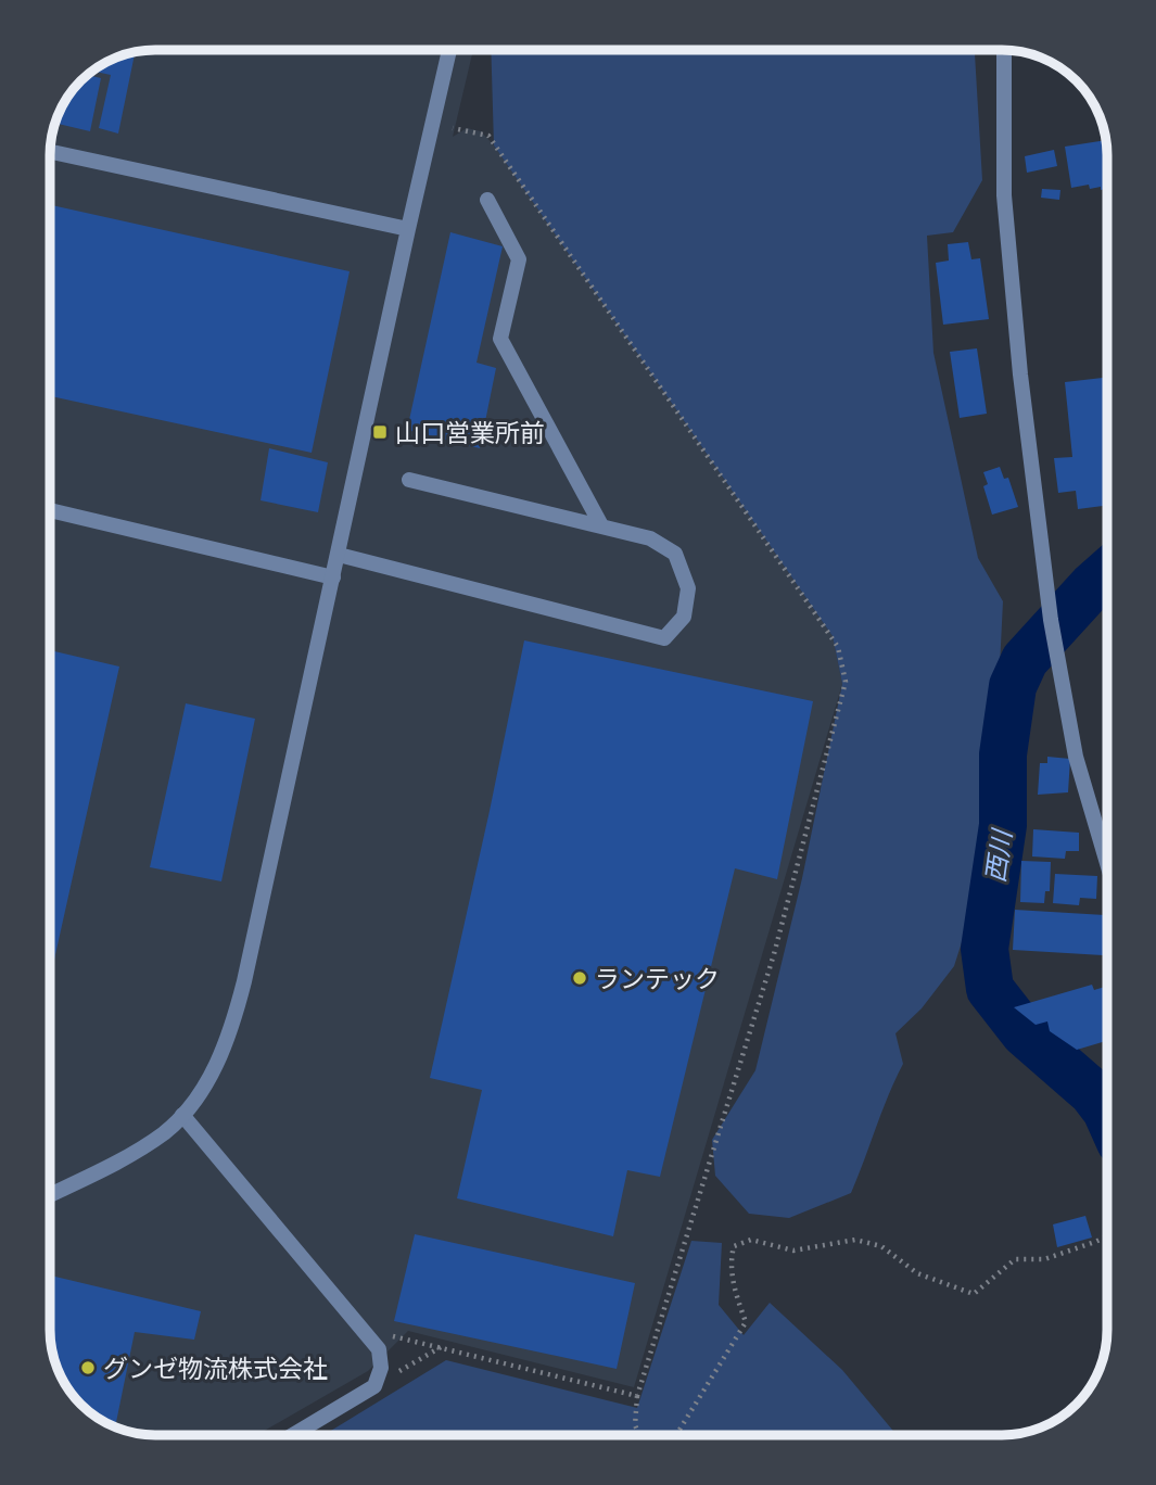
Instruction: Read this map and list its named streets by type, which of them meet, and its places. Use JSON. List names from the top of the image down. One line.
{"water":["西川"],"places":{"transit":["山口営業所前"],"other":["ランテック","グンゼ物流株式会社"]}}
